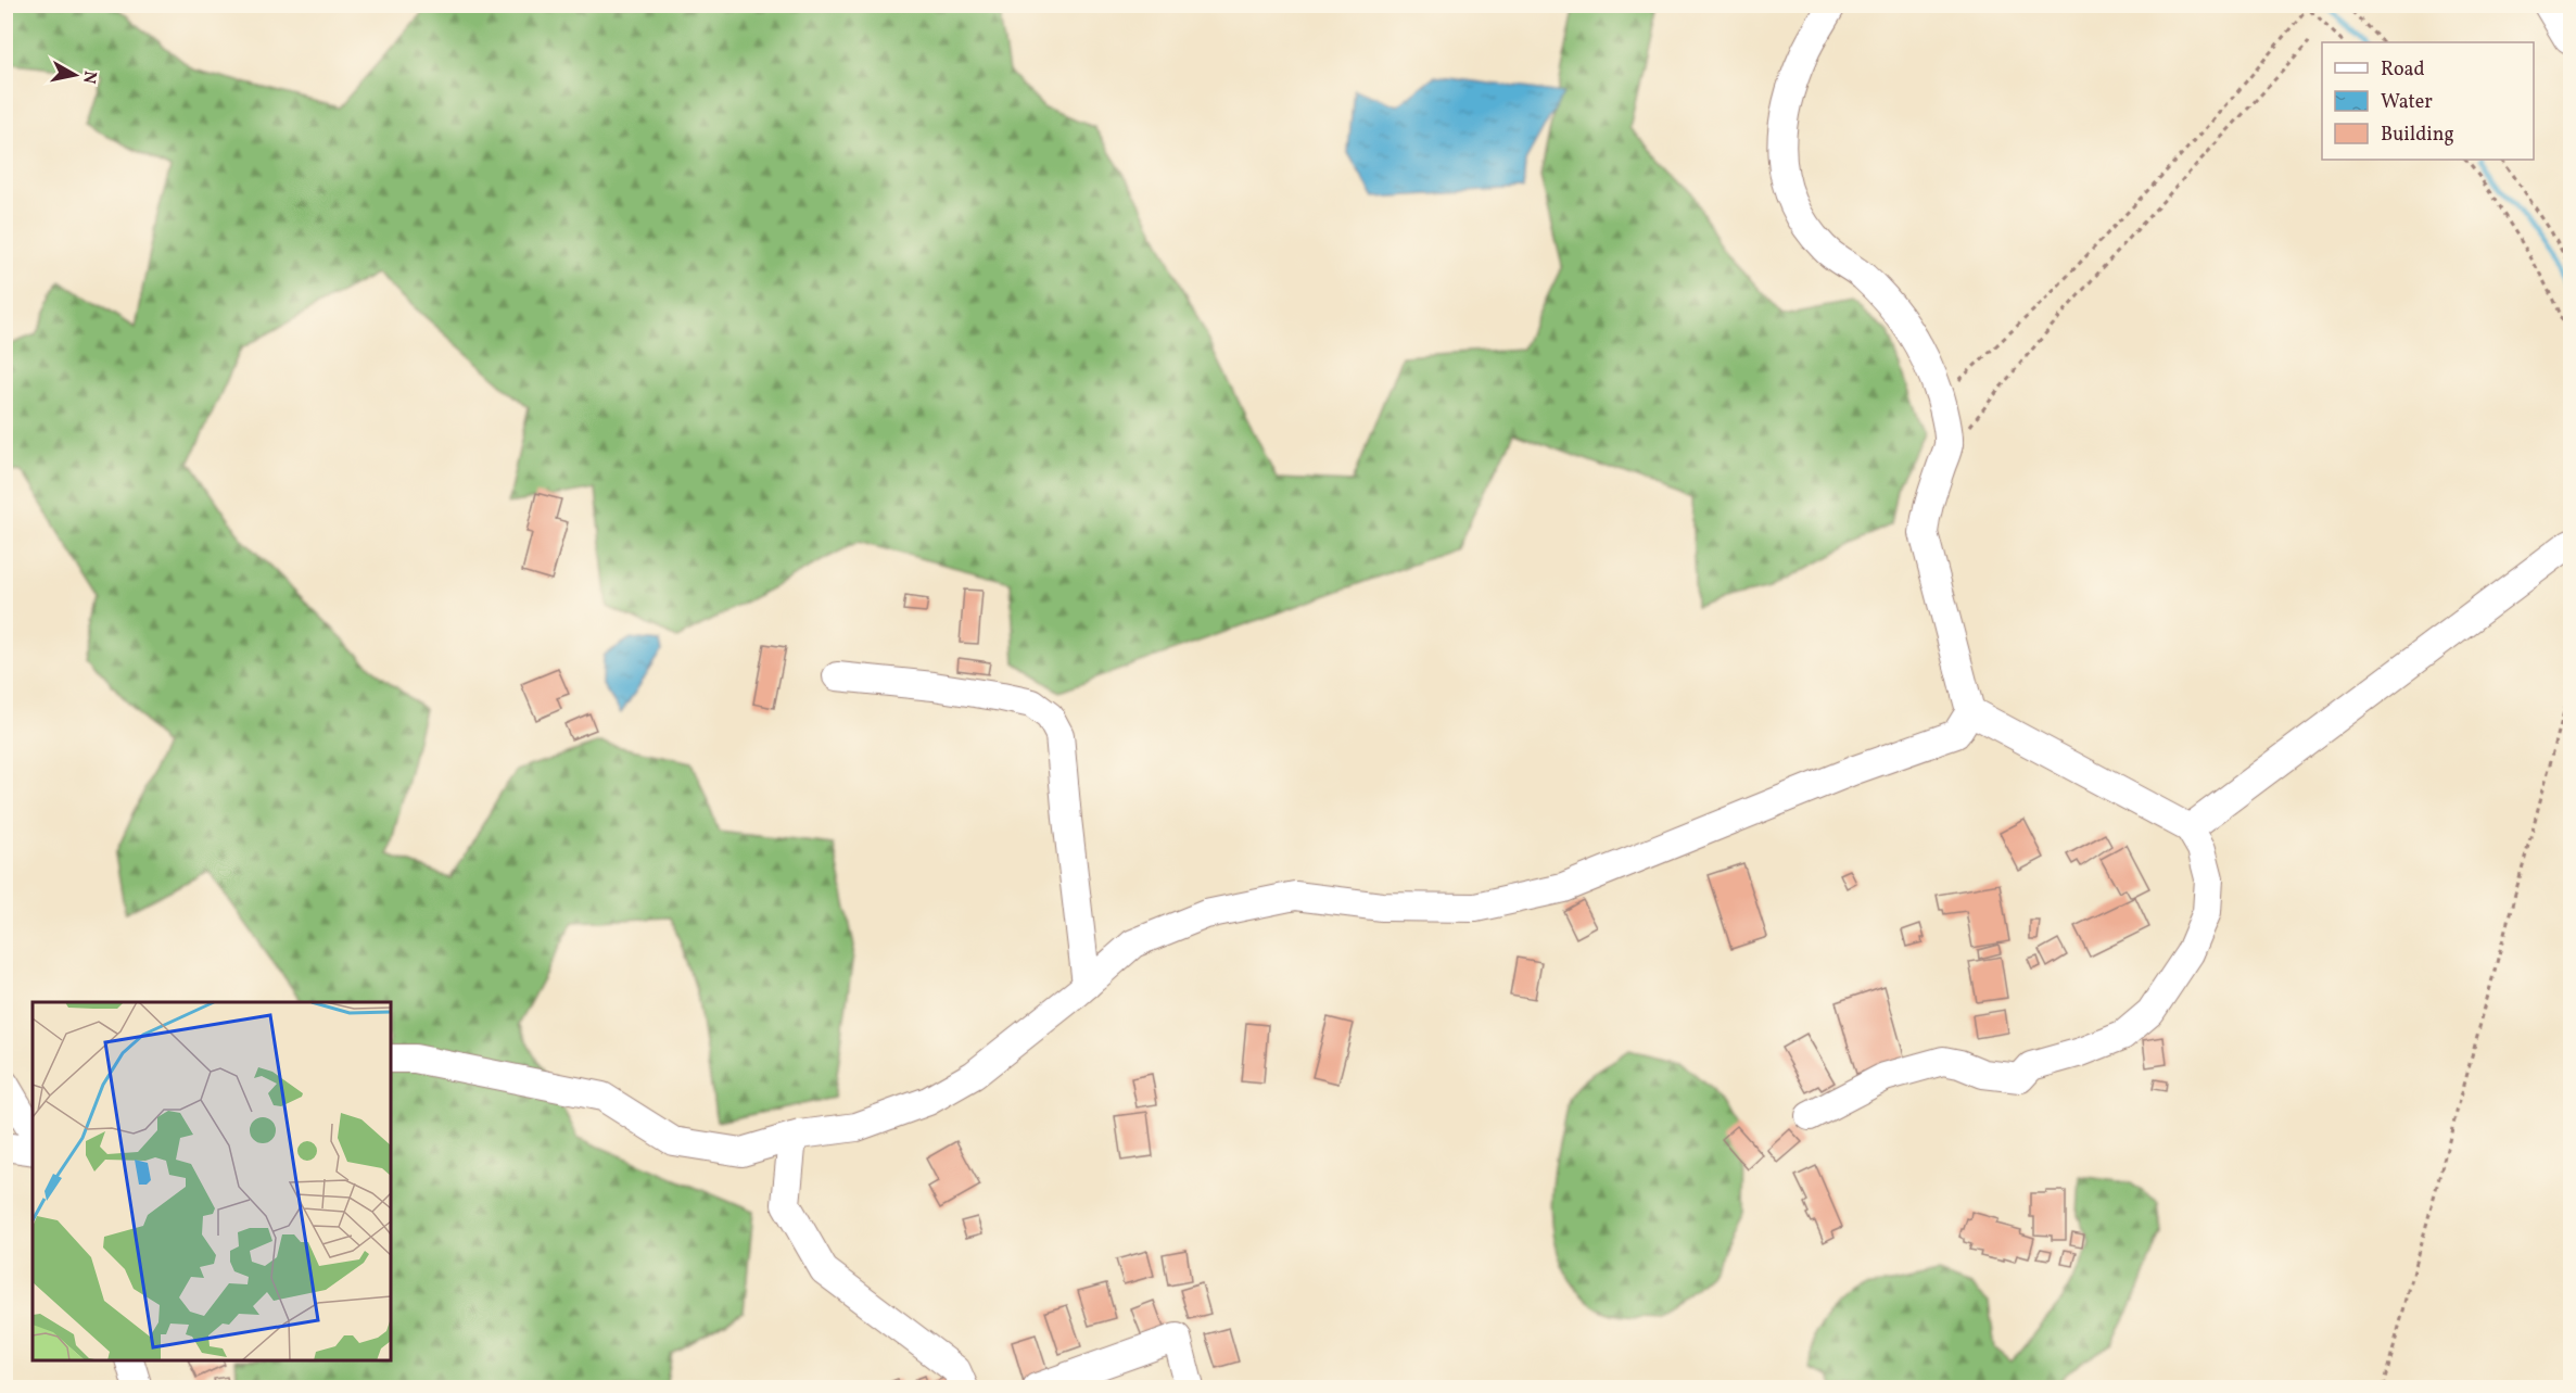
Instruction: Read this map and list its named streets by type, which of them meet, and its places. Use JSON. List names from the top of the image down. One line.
{"legend":["Road","Water","Building"],"north":"right"}
